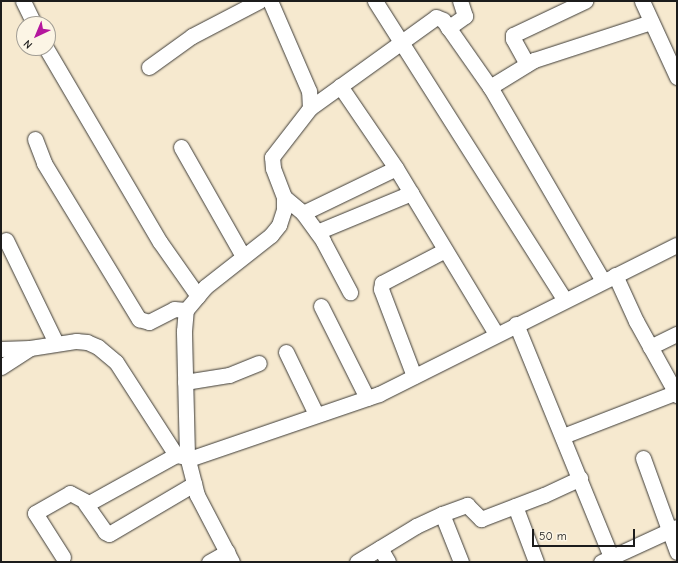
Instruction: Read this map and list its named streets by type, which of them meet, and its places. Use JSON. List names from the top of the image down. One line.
{"scale_bar":"50 m","north":"bottom left"}
